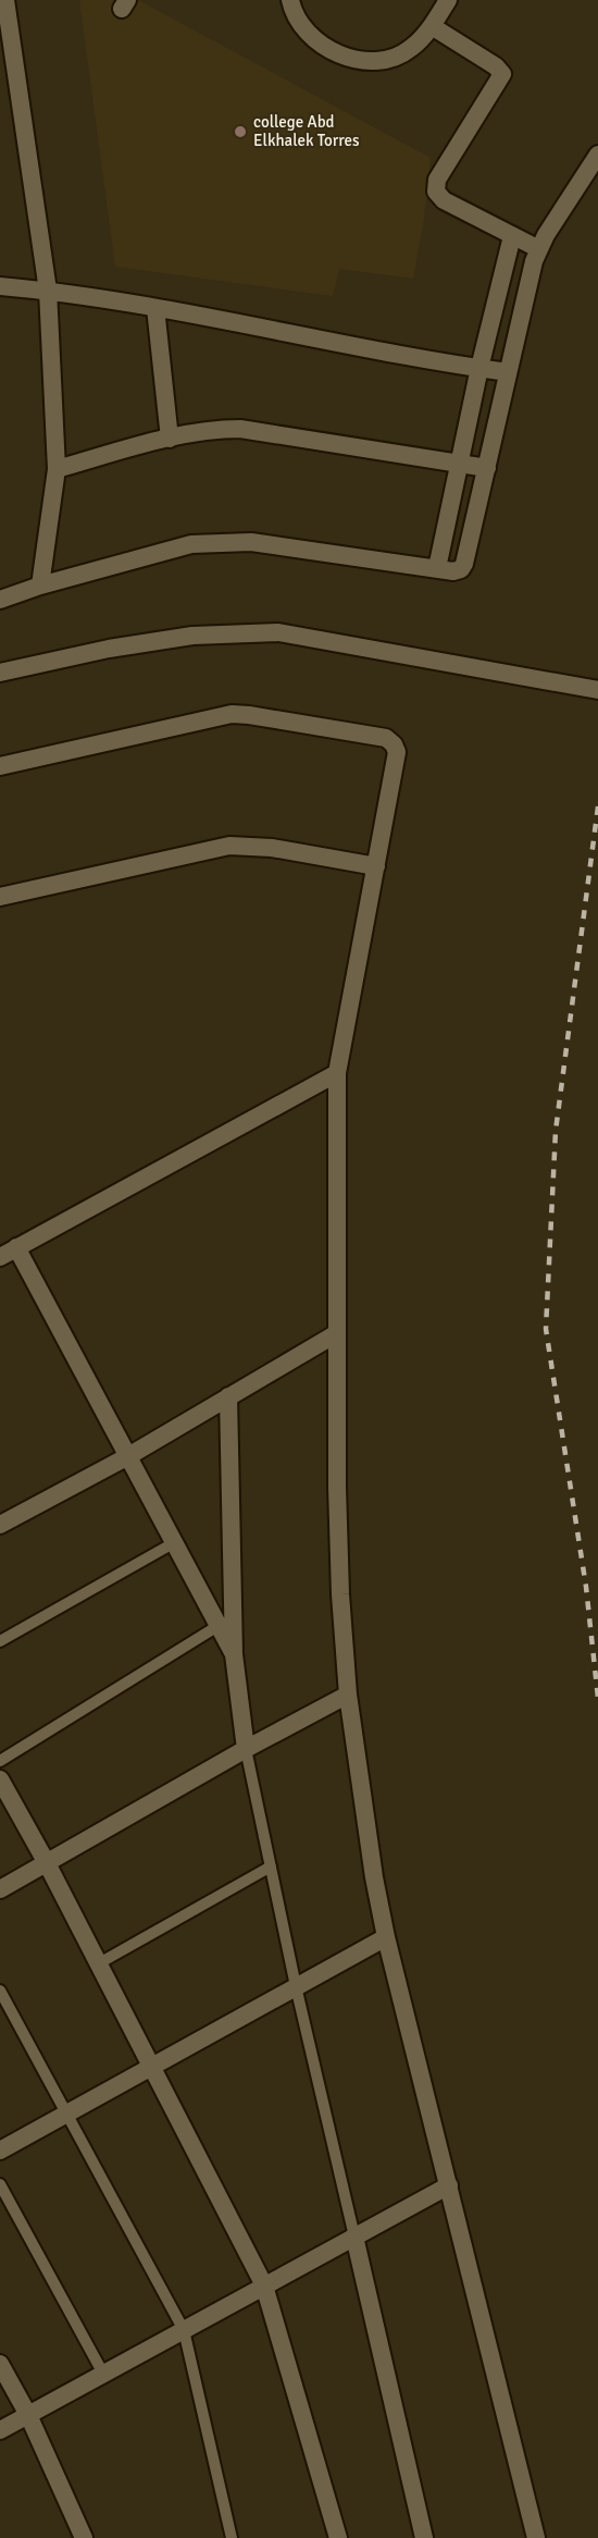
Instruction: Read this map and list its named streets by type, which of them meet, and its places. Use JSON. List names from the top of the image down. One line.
{"places":["college Abd Elkhalek Torres"]}
